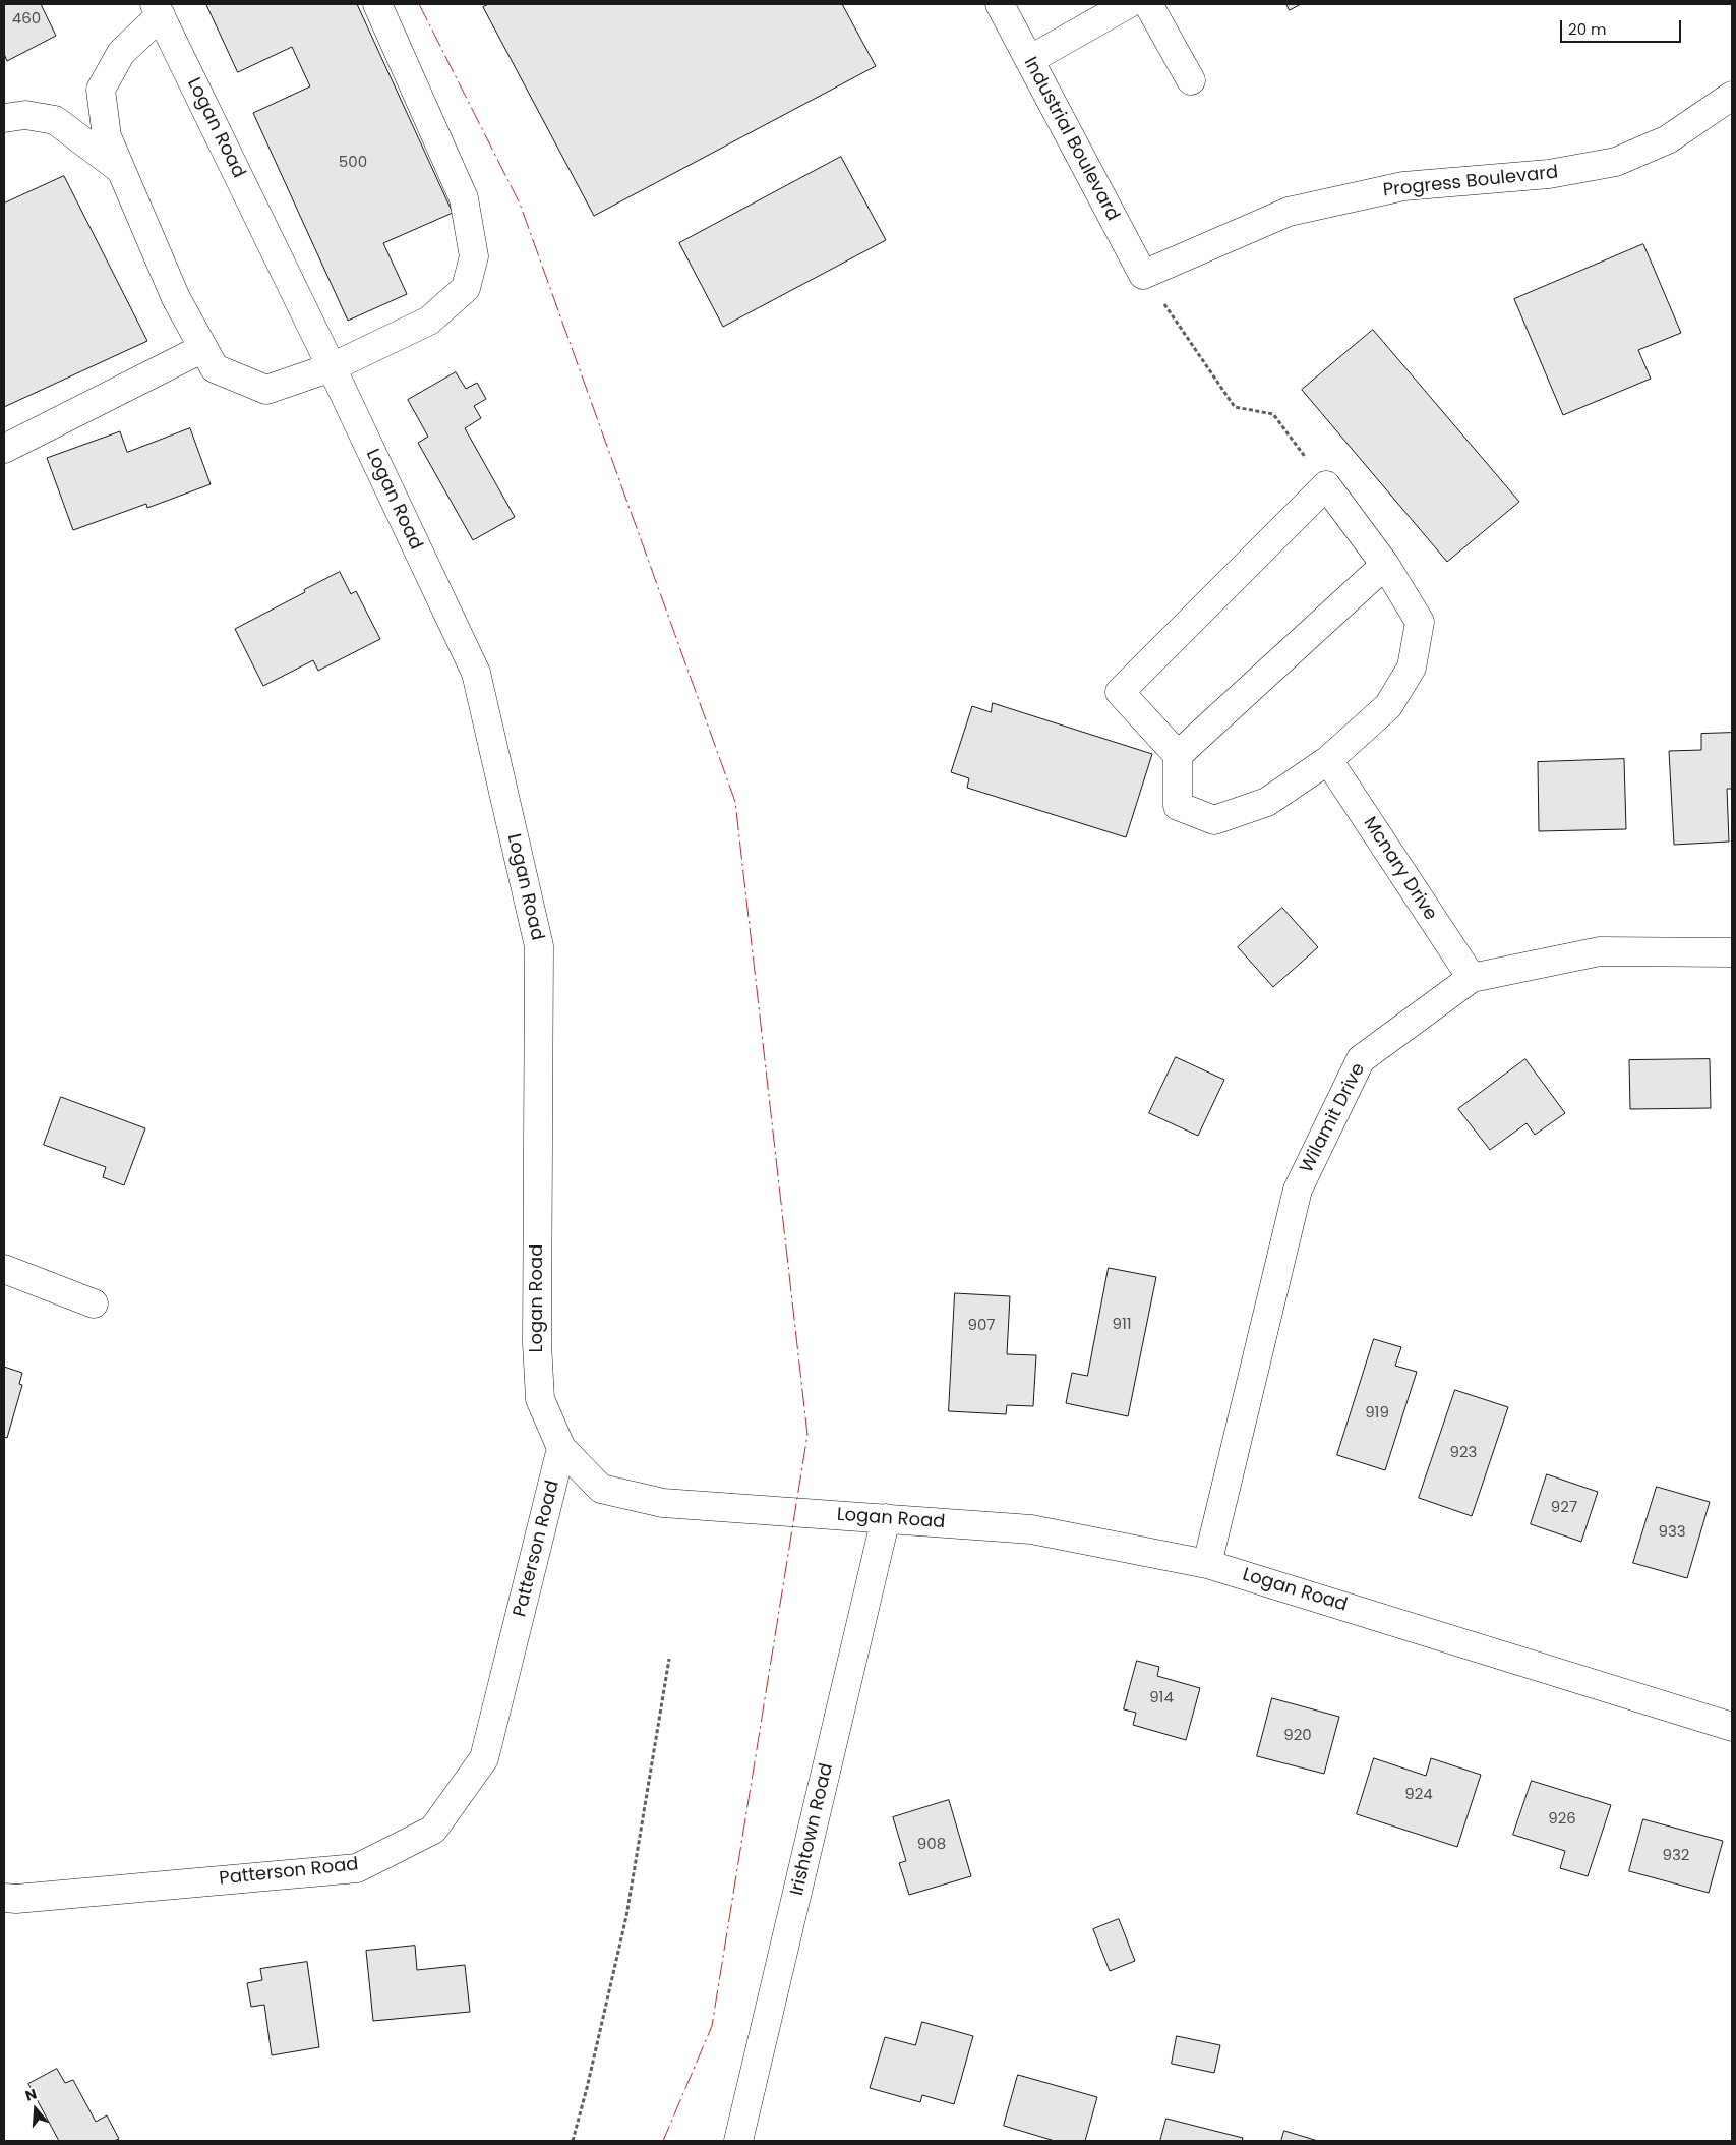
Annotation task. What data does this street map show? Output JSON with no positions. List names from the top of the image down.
{
  "streets": {
    "street": [
      "Logan Road",
      "Industrial Boulevard",
      "Progress Boulevard",
      "Mcnary Drive",
      "Wilamit Drive",
      "Patterson Road",
      "Irishtown Road"
    ]
  },
  "crossings": [
    ["Logan Road", "Wilamit Drive"],
    ["Logan Road", "Patterson Road"],
    ["Logan Road", "Irishtown Road"],
    ["Industrial Boulevard", "Progress Boulevard"],
    ["Mcnary Drive", "Wilamit Drive"]
  ],
  "house_numbers": [
    "460",
    "500",
    "911",
    "907",
    "919",
    "923",
    "927",
    "933",
    "914",
    "920",
    "924",
    "926",
    "908",
    "932"
  ],
  "scale_bar": "20 m",
  "north": "top"
}
